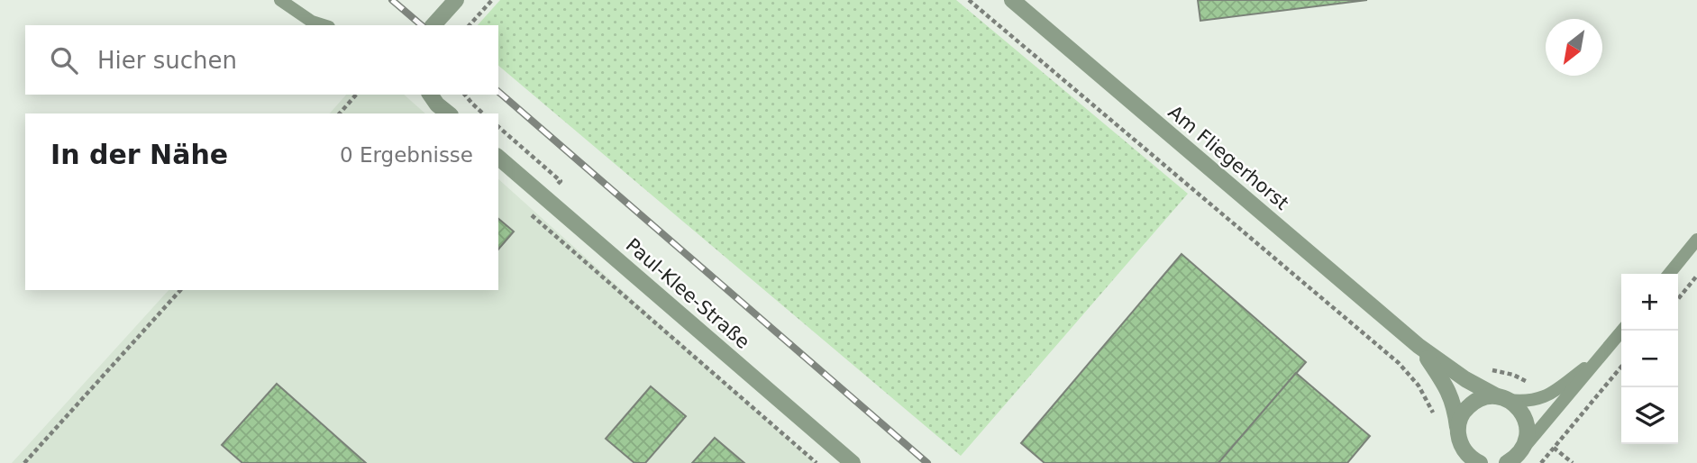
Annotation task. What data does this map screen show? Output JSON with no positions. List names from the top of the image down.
{
  "streets": {
    "street": ["Am Fliegerhorst", "Paul-Klee-Straße"]
  },
  "north": "bottom left",
  "page": {
    "search": "Hier suchen",
    "heading": ["In der Nähe", "0 Ergebnisse"],
    "map_buttons": ["+", "−"]
  }
}
